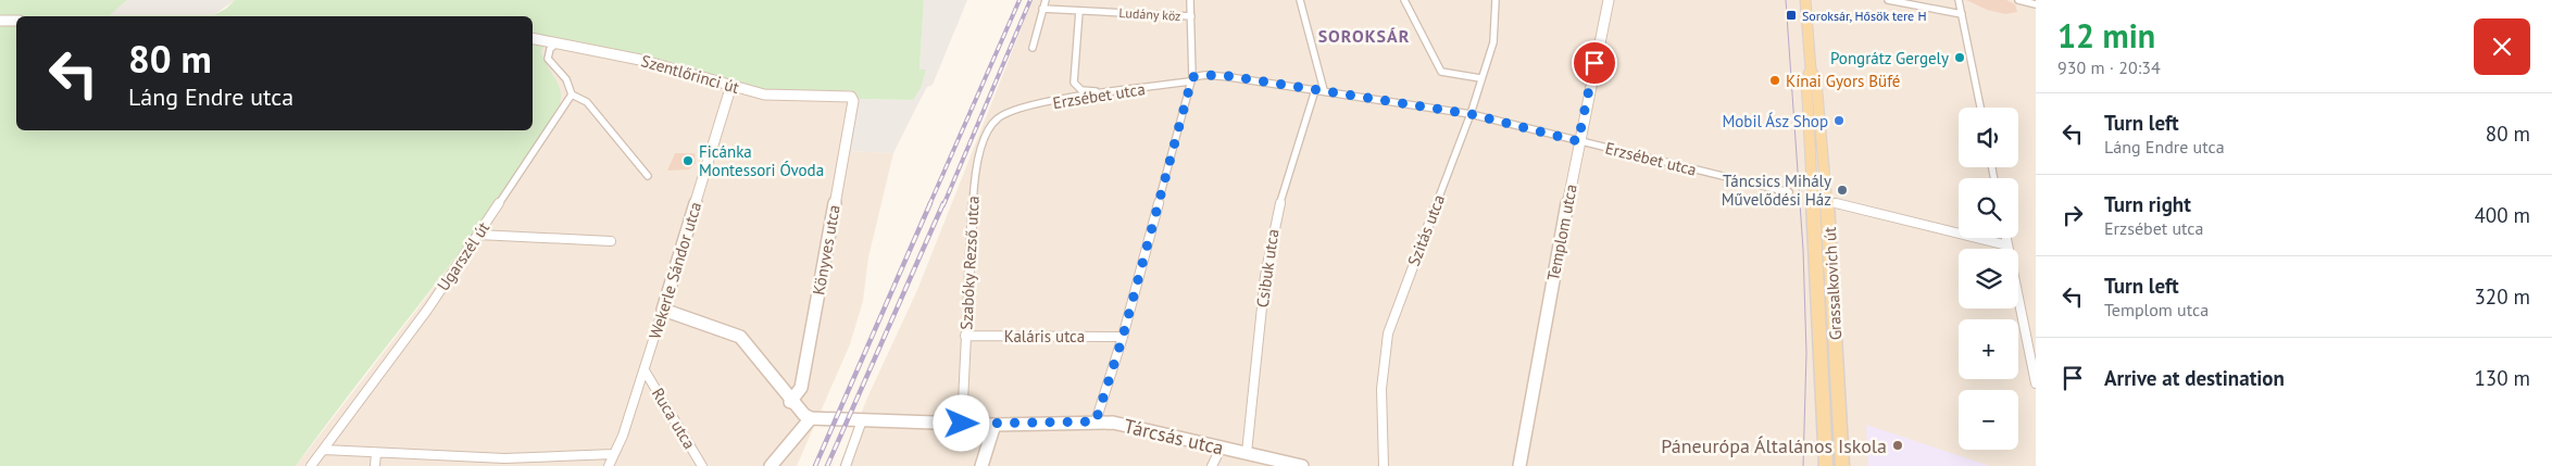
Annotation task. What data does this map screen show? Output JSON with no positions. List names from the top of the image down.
{
  "streets": {
    "main road": [
      "Szentlőrinci út",
      "Templom utca",
      "Könyves utca",
      "Wekerle Sándor utca",
      "Grassalkovich út",
      "Tárcsás utca"
    ],
    "street": [
      "Ludány köz",
      "Erzsébet utca",
      "Szitás utca",
      "Ugarszél út",
      "Szabóky Rezső utca",
      "Csibuk utca",
      "Kaláris utca",
      "Ruca utca"
    ]
  },
  "crossings": [
    ["Szentlőrinci út", "Könyves utca"],
    ["Szentlőrinci út", "Wekerle Sándor utca"],
    ["Erzsébet utca", "Szitás utca"],
    ["Erzsébet utca", "Templom utca"],
    ["Erzsébet utca", "Szabóky Rezső utca"],
    ["Erzsébet utca", "Csibuk utca"],
    ["Szabóky Rezső utca", "Kaláris utca"],
    ["Szabóky Rezső utca", "Tárcsás utca"],
    ["Csibuk utca", "Tárcsás utca"],
    ["Wekerle Sándor utca", "Ruca utca"]
  ],
  "districts": ["SOROKSÁR"],
  "places": {
    "transit": ["Soroksár, Hősök tere H"],
    "other": [
      "Pongrátz Gergely",
      "Kínai Gyors Büfé",
      "Mobil Ász Shop",
      "Ficánka Montessori Óvoda",
      "Táncsics Mihály Művelődési Ház",
      "Páneurópa Általános Iskola"
    ]
  },
  "page": {
    "heading": ["12 min", "930 m · 20:34"],
    "turn": ["80 m", "Láng Endre utca"],
    "list": [
      {
        "name": "Turn left",
        "note": "Láng Endre utca",
        "value": "80 m"
      },
      {
        "name": "Turn right",
        "note": "Erzsébet utca",
        "value": "400 m"
      },
      {
        "name": "Turn left",
        "note": "Templom utca",
        "value": "320 m"
      },
      {
        "name": "Arrive at destination",
        "value": "130 m"
      }
    ],
    "map_buttons": ["+", "−"]
  }
}
